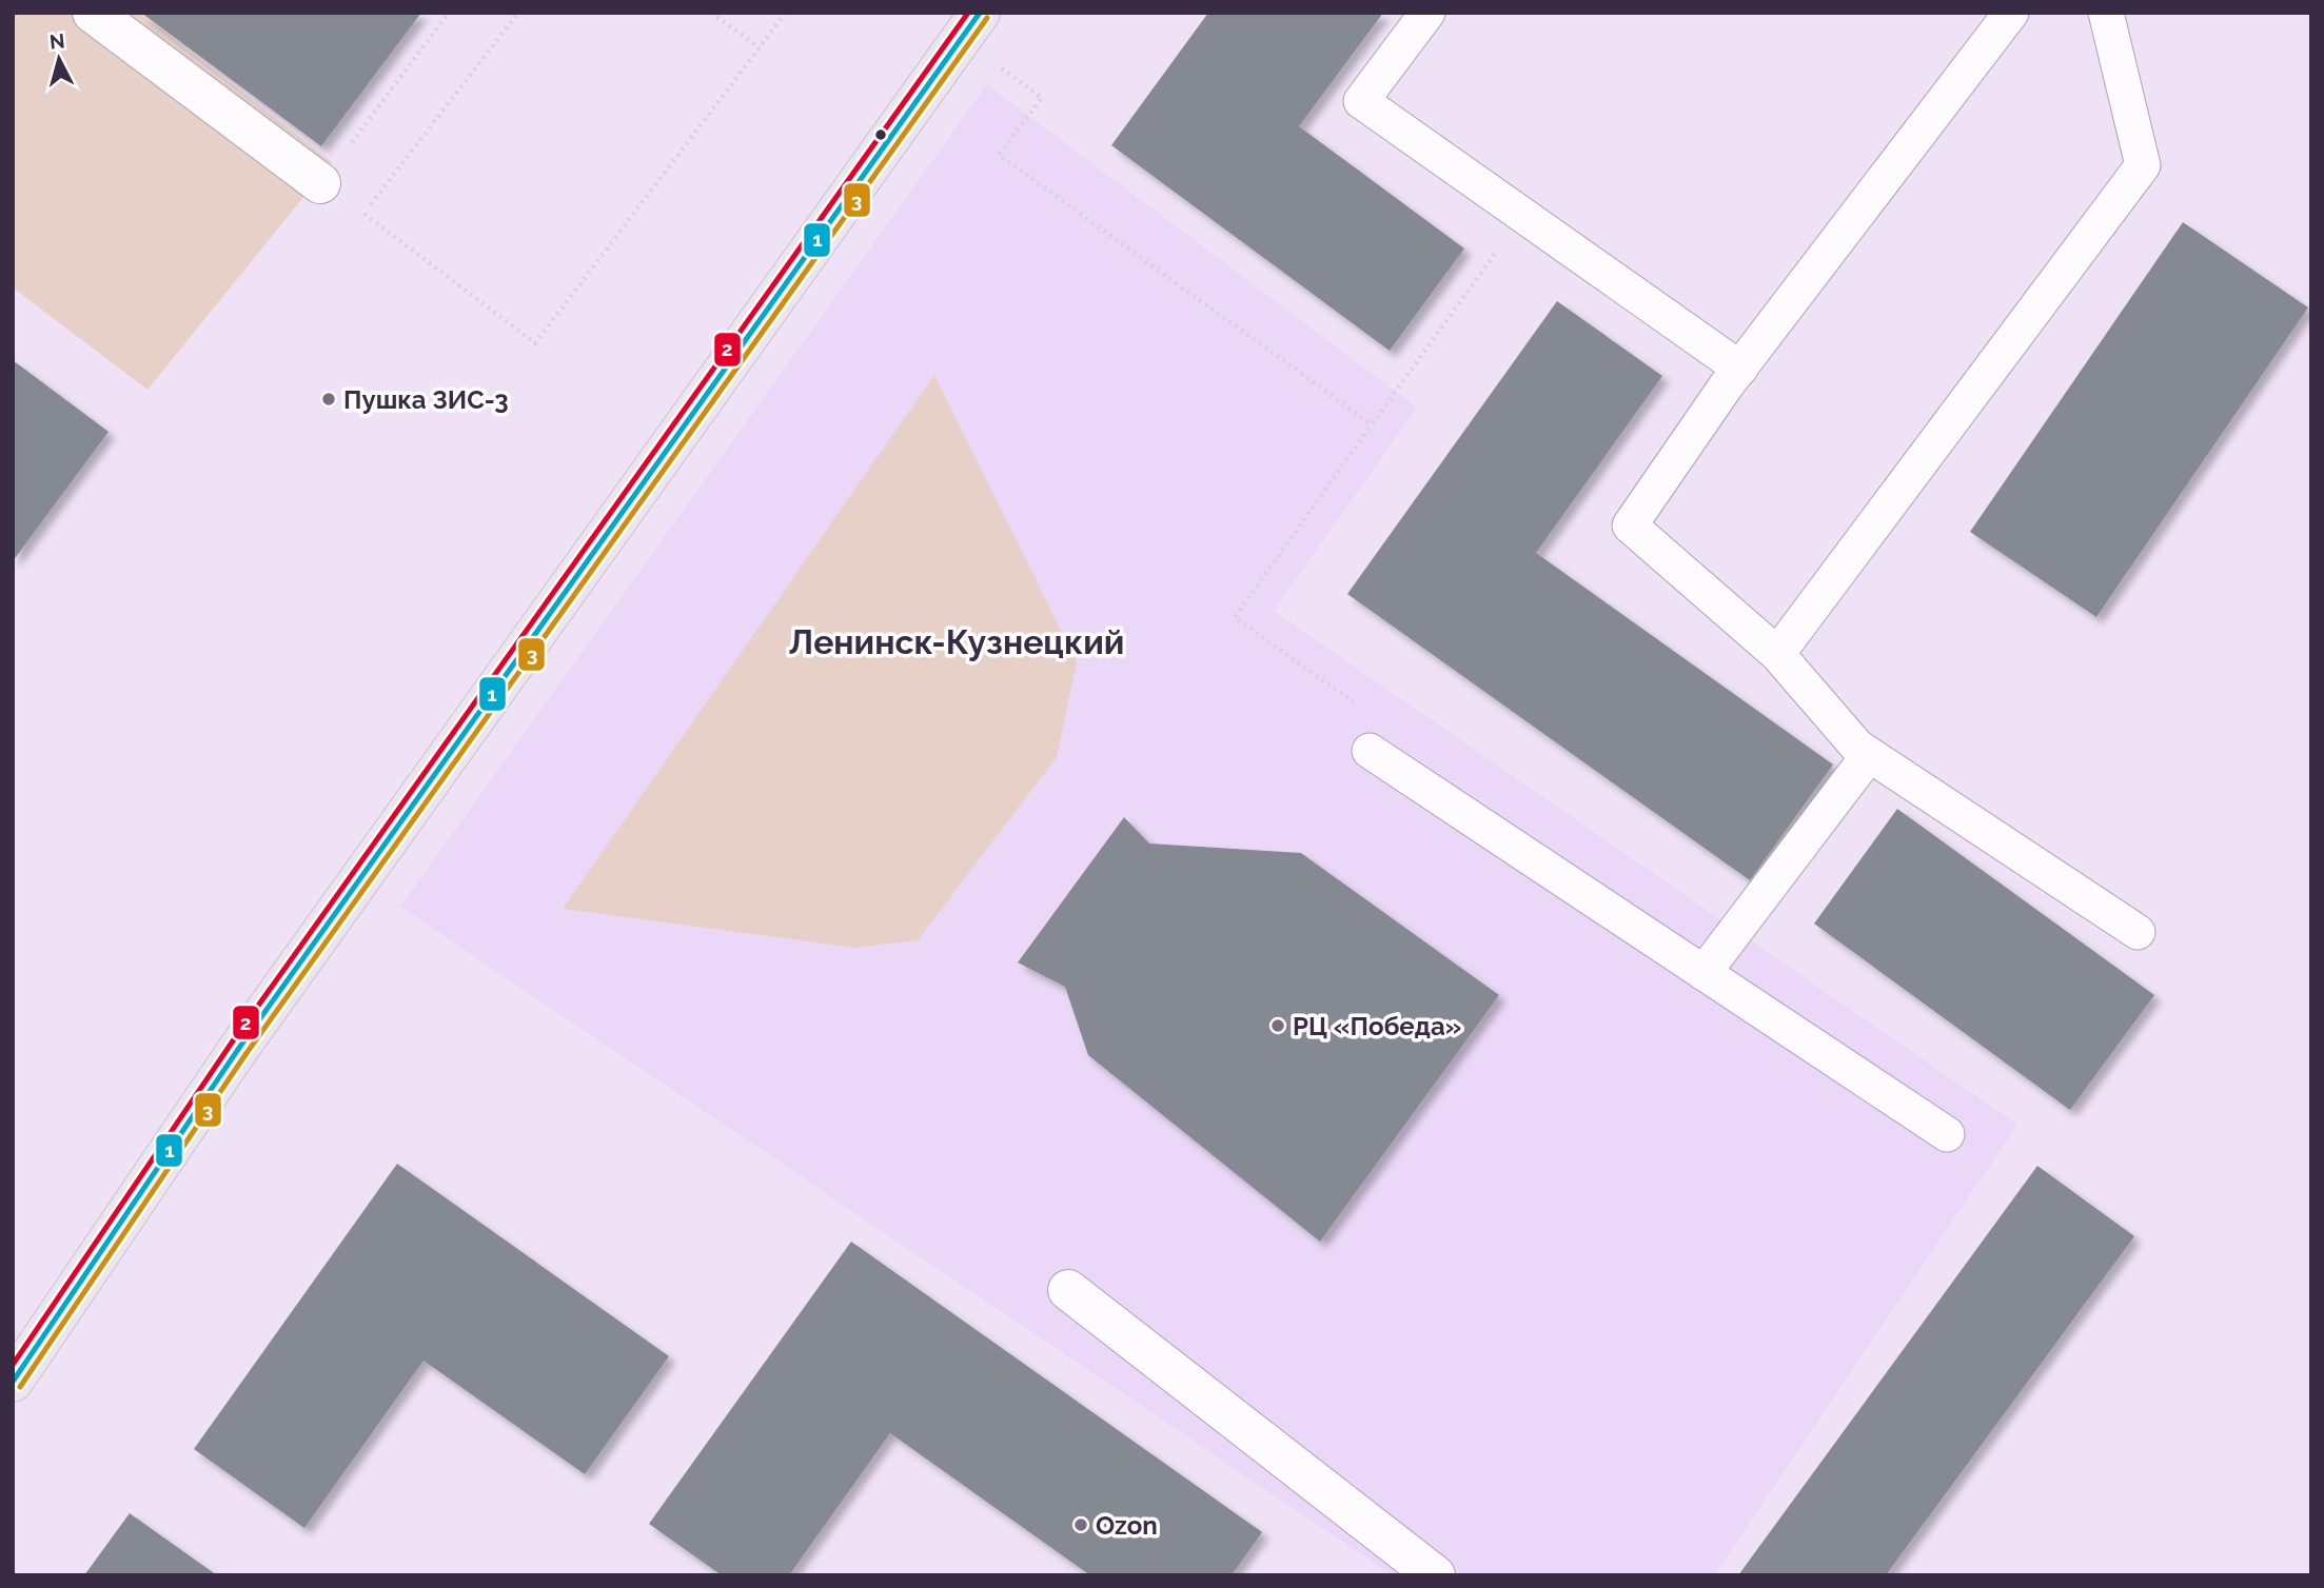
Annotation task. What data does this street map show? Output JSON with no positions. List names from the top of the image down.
{
  "districts": ["Ленинск-Кузнецкий"],
  "places": ["Пушка ЗИС-3", "РЦ «Победа»", "Ozon"],
  "lines": ["transit line 1", "transit line 2", "transit line 3"],
  "north": "top"
}
